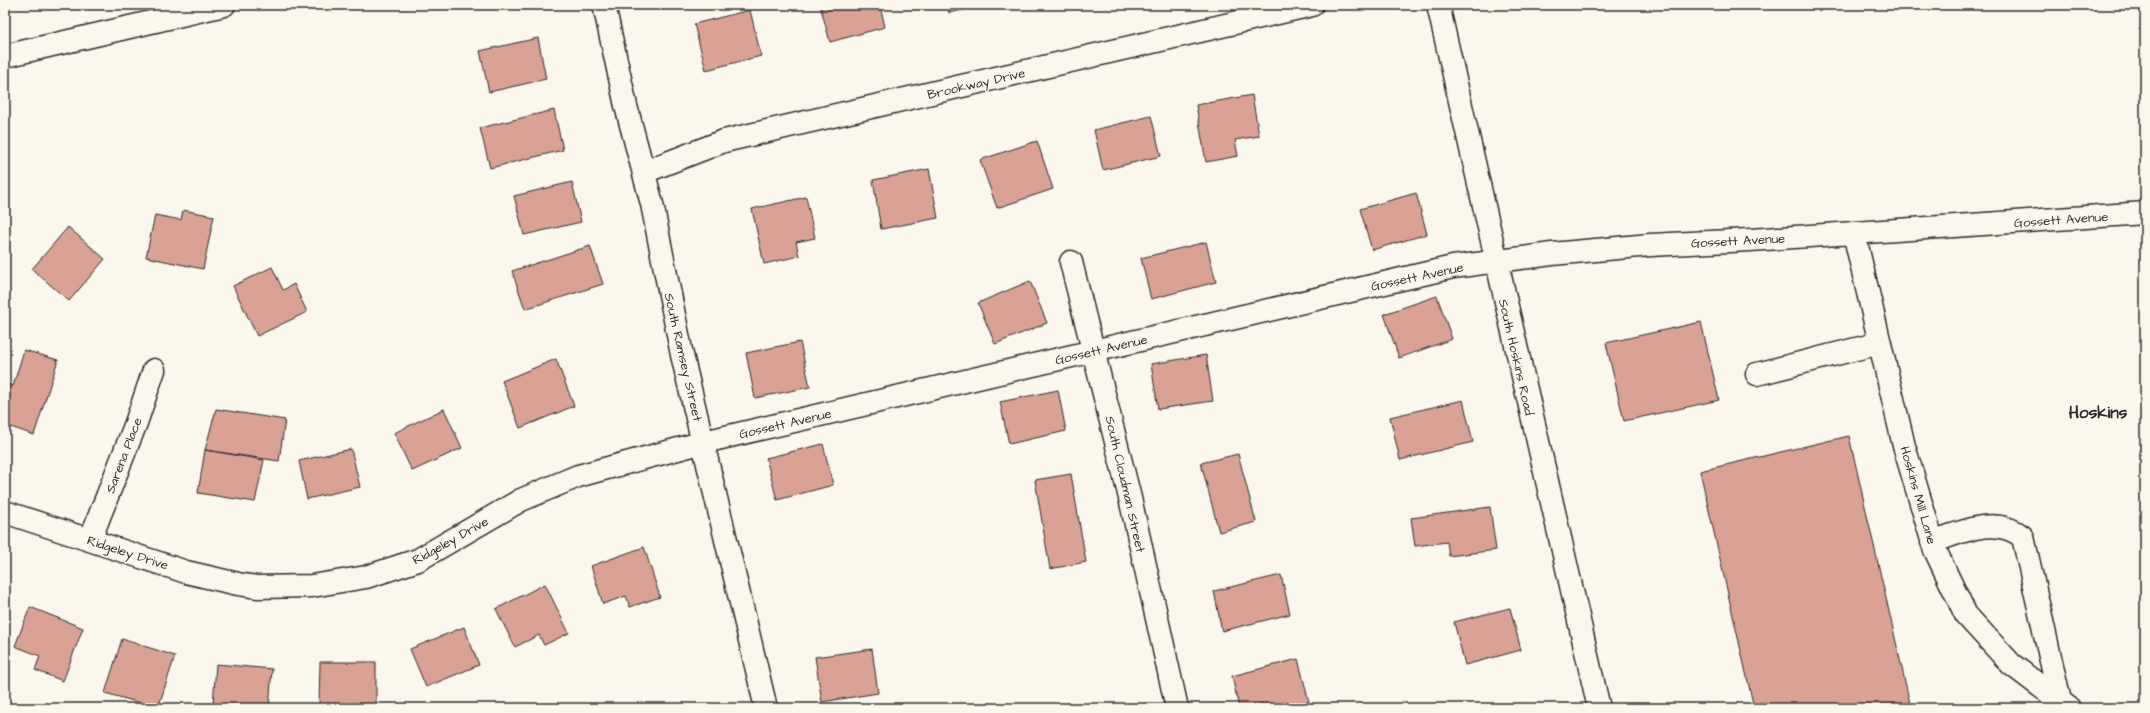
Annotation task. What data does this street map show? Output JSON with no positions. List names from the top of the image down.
{
  "streets": {
    "street": [
      "Brookway Drive",
      "Gossett Avenue",
      "South Ramsey Street",
      "South Hoskins Road",
      "Sarena Place",
      "South Cloudman Street",
      "Hoskins Mill Lane",
      "Ridgeley Drive"
    ]
  },
  "crossings": [
    ["Brookway Drive", "South Ramsey Street"],
    ["Gossett Avenue", "South Ramsey Street"],
    ["Gossett Avenue", "South Hoskins Road"],
    ["Gossett Avenue", "South Cloudman Street"],
    ["Gossett Avenue", "Hoskins Mill Lane"],
    ["Gossett Avenue", "Ridgeley Drive"],
    ["South Ramsey Street", "Ridgeley Drive"],
    ["Sarena Place", "Ridgeley Drive"]
  ],
  "districts": ["Hoskins"]
}
